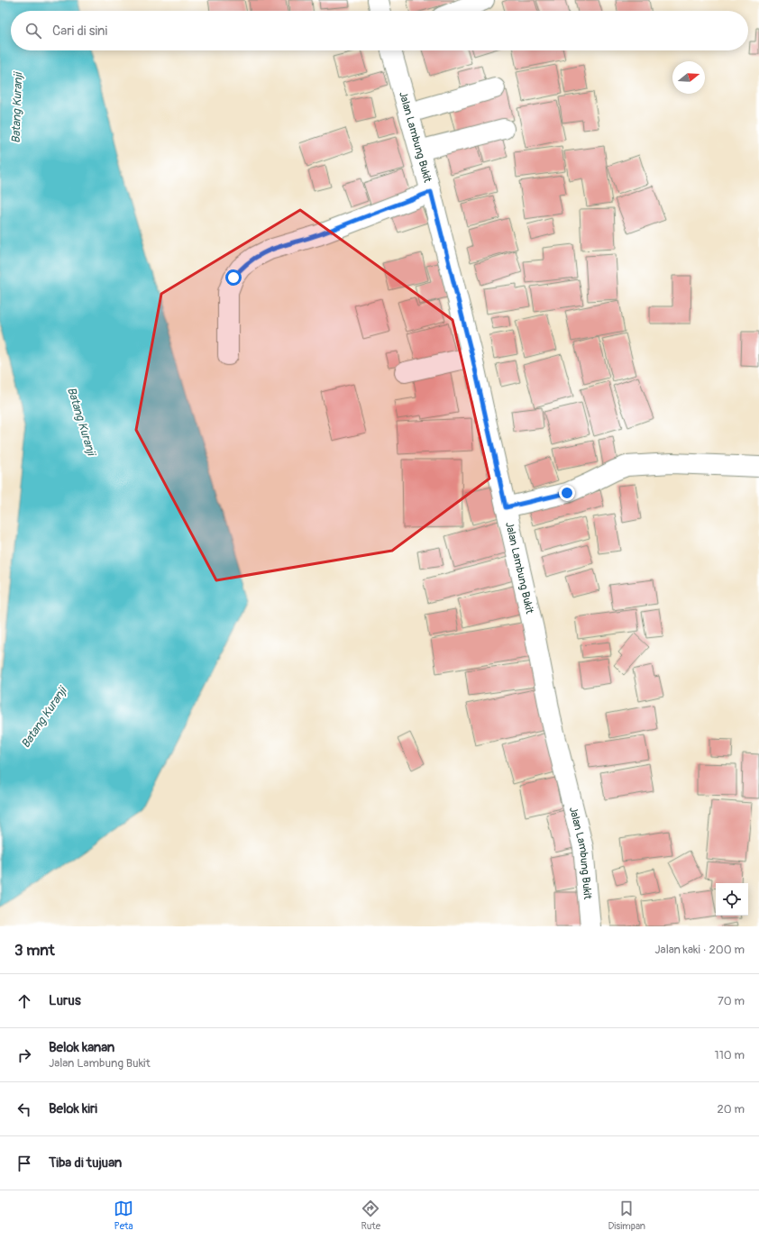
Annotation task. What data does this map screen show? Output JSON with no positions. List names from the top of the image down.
{
  "streets": {
    "street": ["Jalan Lambung Bukit"]
  },
  "water": ["Batang Kuranji"],
  "north": "right",
  "page": {
    "search": "Cari di sini",
    "heading": ["3 mnt", "Jalan kaki · 200 m"],
    "list": [
      ["Lurus", "70 m"],
      ["Belok kanan", "Jalan Lambung Bukit", "110 m"],
      ["Belok kiri", "20 m"],
      "Tiba di tujuan"
    ],
    "nav": ["Peta", "Rute", "Disimpan"]
  }
}
